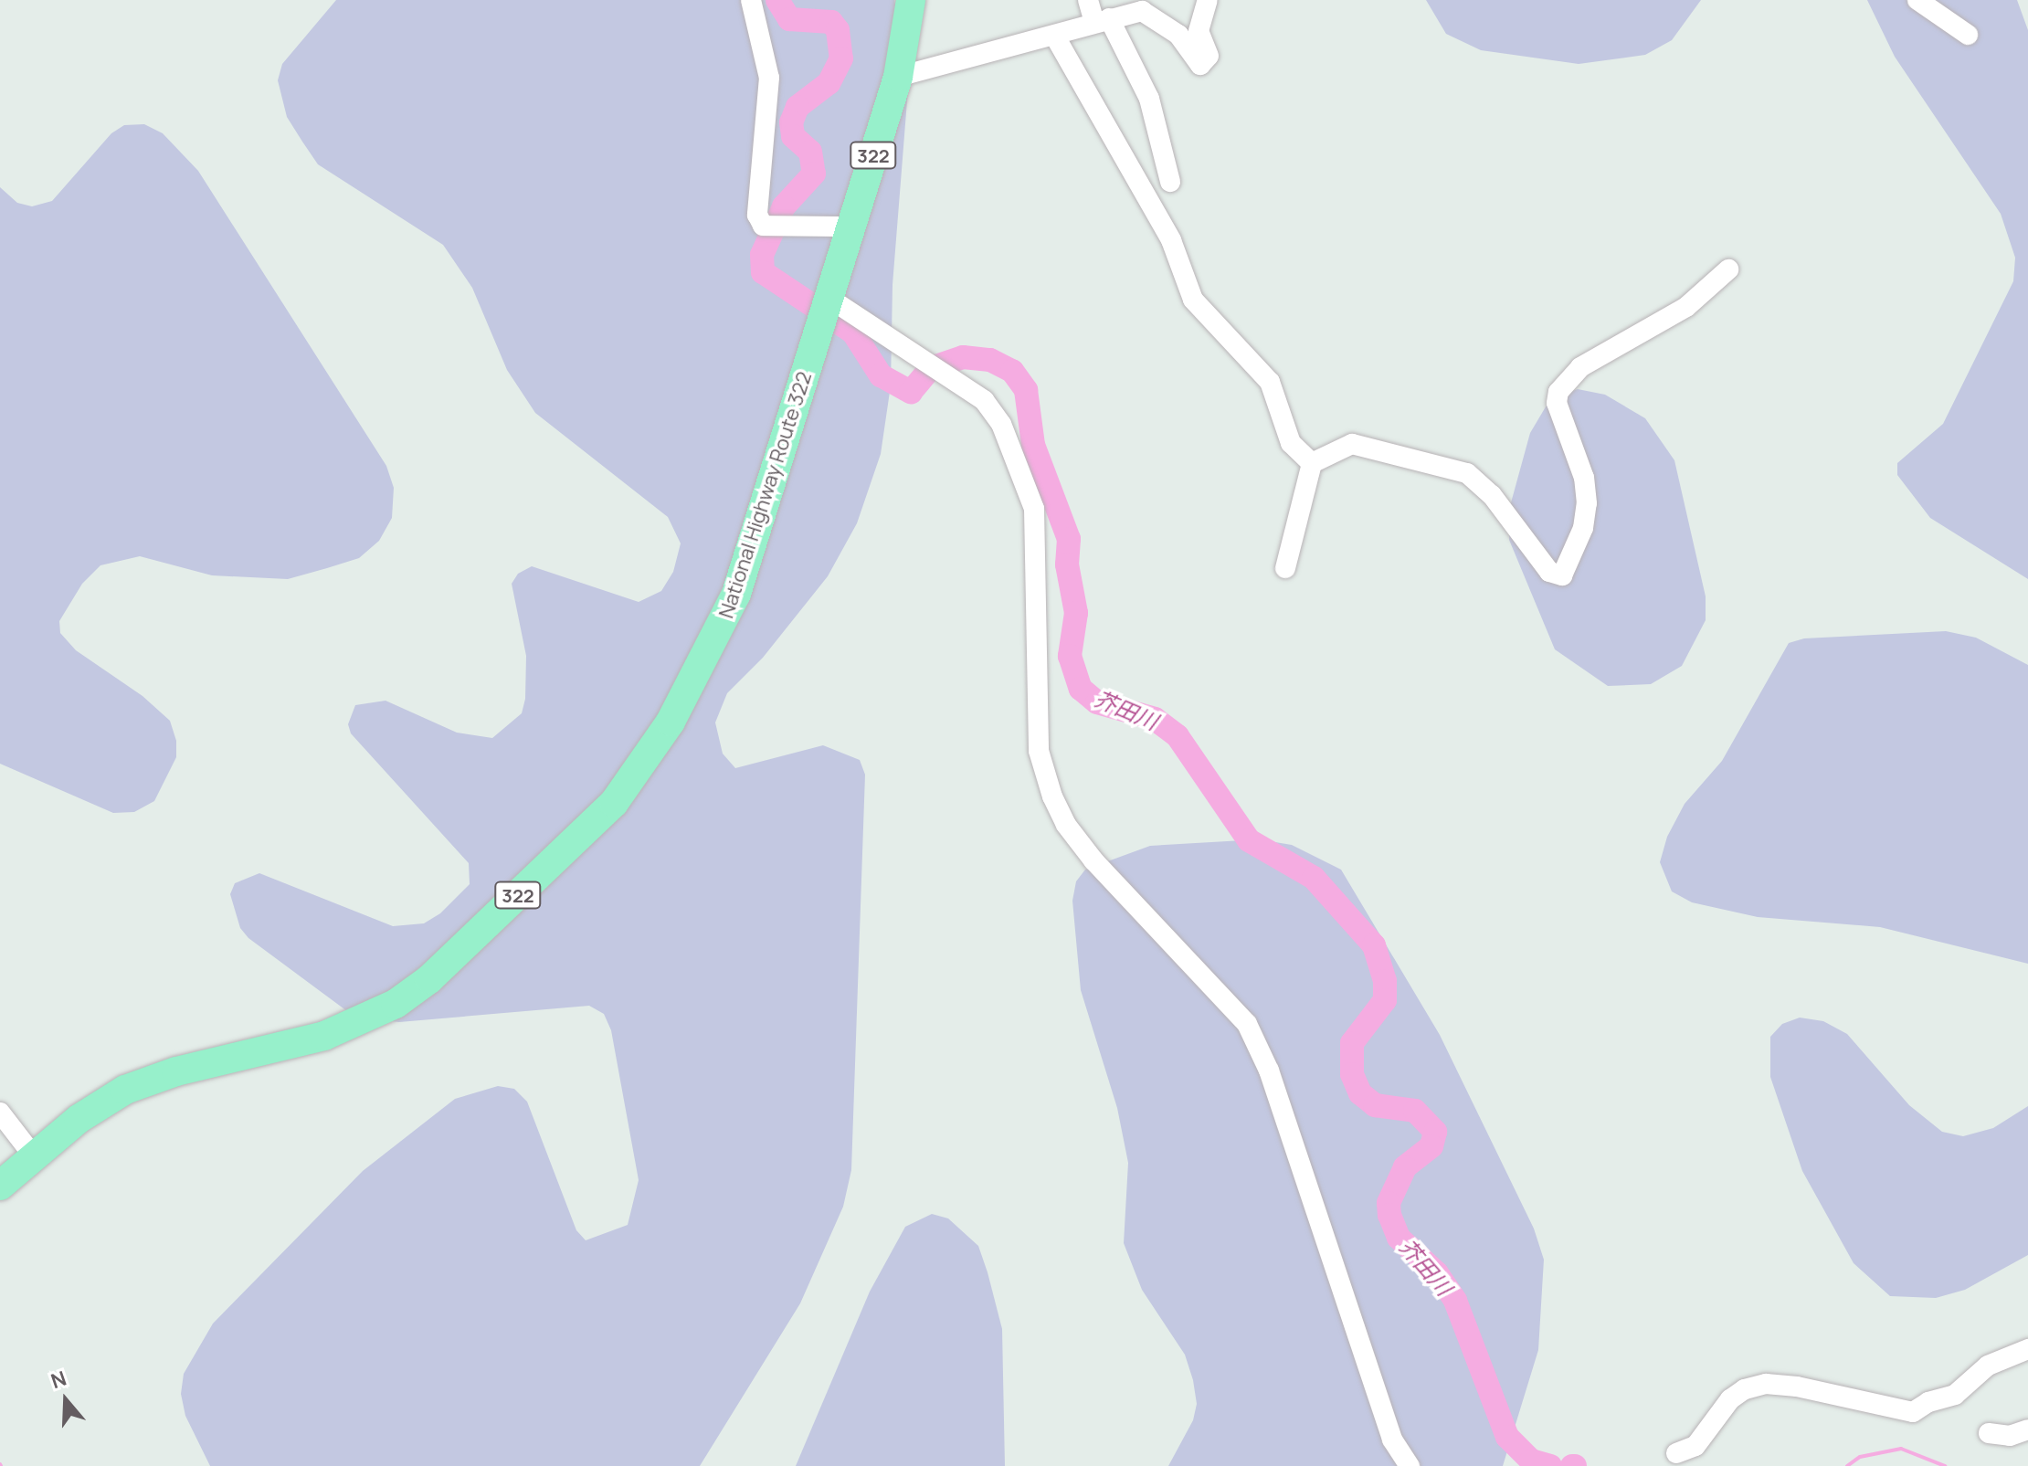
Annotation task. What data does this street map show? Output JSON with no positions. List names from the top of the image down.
{
  "streets": {
    "highway": ["322", "National Highway Route 322"]
  },
  "water": ["芥田川"],
  "north": "top"
}
